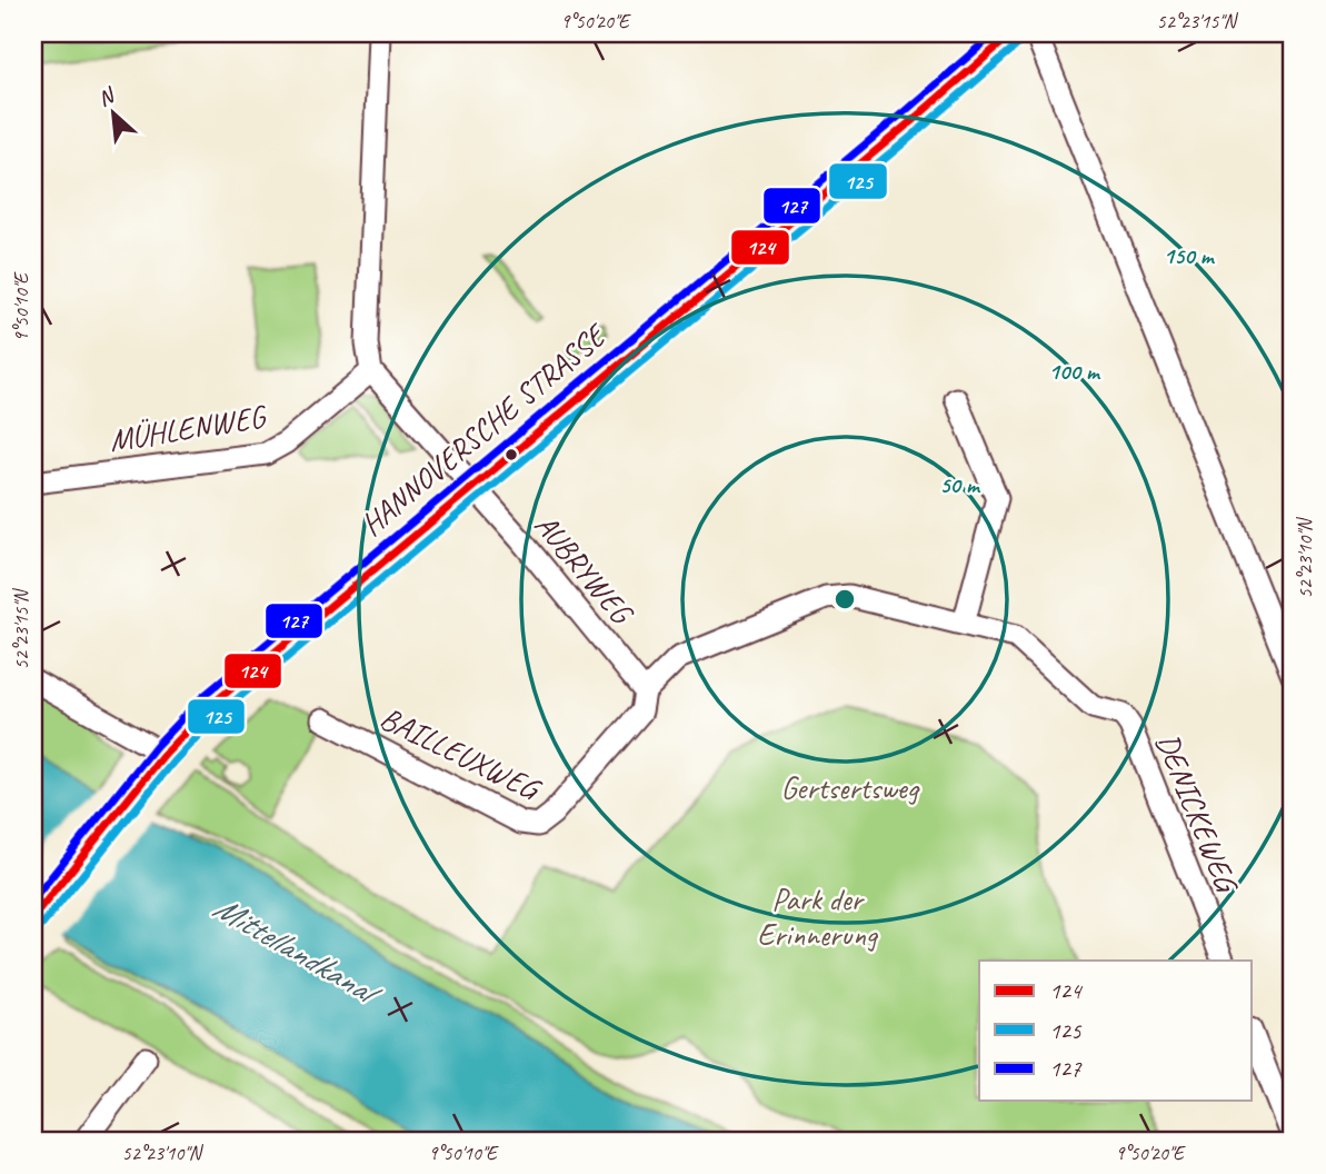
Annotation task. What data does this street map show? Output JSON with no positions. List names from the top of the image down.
{
  "streets": {
    "main road": ["HANNOVERSCHE STRASSE"],
    "street": [
      "MÜHLENWEG",
      "AUBRYWEG",
      "BAILLEUXWEG",
      "DENICKEWEG"
    ]
  },
  "crossings": [
    ["MÜHLENWEG", "AUBRYWEG"],
    ["HANNOVERSCHE STRASSE", "AUBRYWEG"],
    ["AUBRYWEG", "BAILLEUXWEG"]
  ],
  "water": ["Mittellandkanal"],
  "parks": ["Gertsertsweg", "Park der Erinnerung"],
  "lines": ["transit line 124", "transit line 127", "transit line 125"],
  "legend": ["124", "125", "127"],
  "north": "top left",
  "coordinates": [
    "9°50'20\"E",
    "52°23'15\"N",
    "9°50'10\"E",
    "52°23'10\"N"
  ],
  "rings": ["150 m", "100 m", "50 m"]
}
